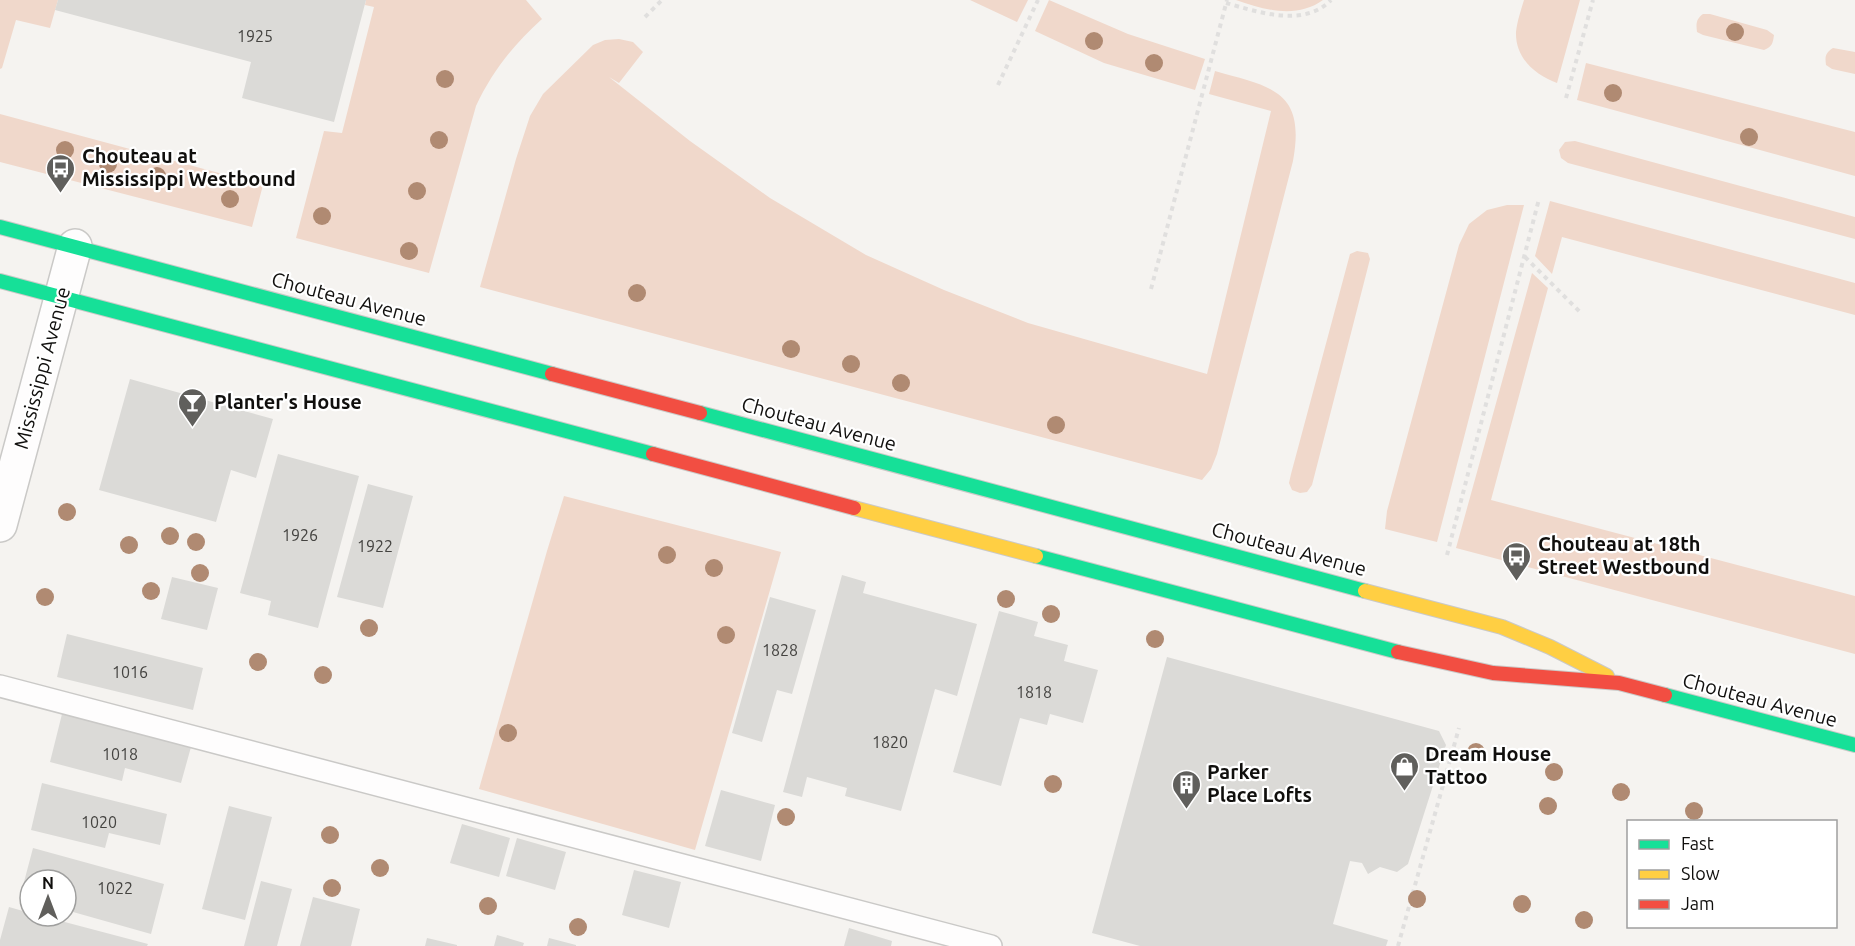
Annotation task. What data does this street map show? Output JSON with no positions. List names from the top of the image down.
{
  "streets": {
    "main road": ["Chouteau Avenue"],
    "street": ["Mississippi Avenue"]
  },
  "crossings": [
    ["Chouteau Avenue", "Mississippi Avenue"]
  ],
  "places": {
    "bus stop": ["Chouteau at Mississippi Westbound", "Chouteau at 18th Street Westbound"],
    "bar": ["Planter's House"],
    "shop": ["Dream House Tattoo"],
    "building": ["Parker Place Lofts"]
  },
  "house_numbers": [
    "1925",
    "1926",
    "1922",
    "1828",
    "1016",
    "1818",
    "1820",
    "1018",
    "1020",
    "1022"
  ],
  "legend": ["Fast", "Slow", "Jam"],
  "north": "top"
}
